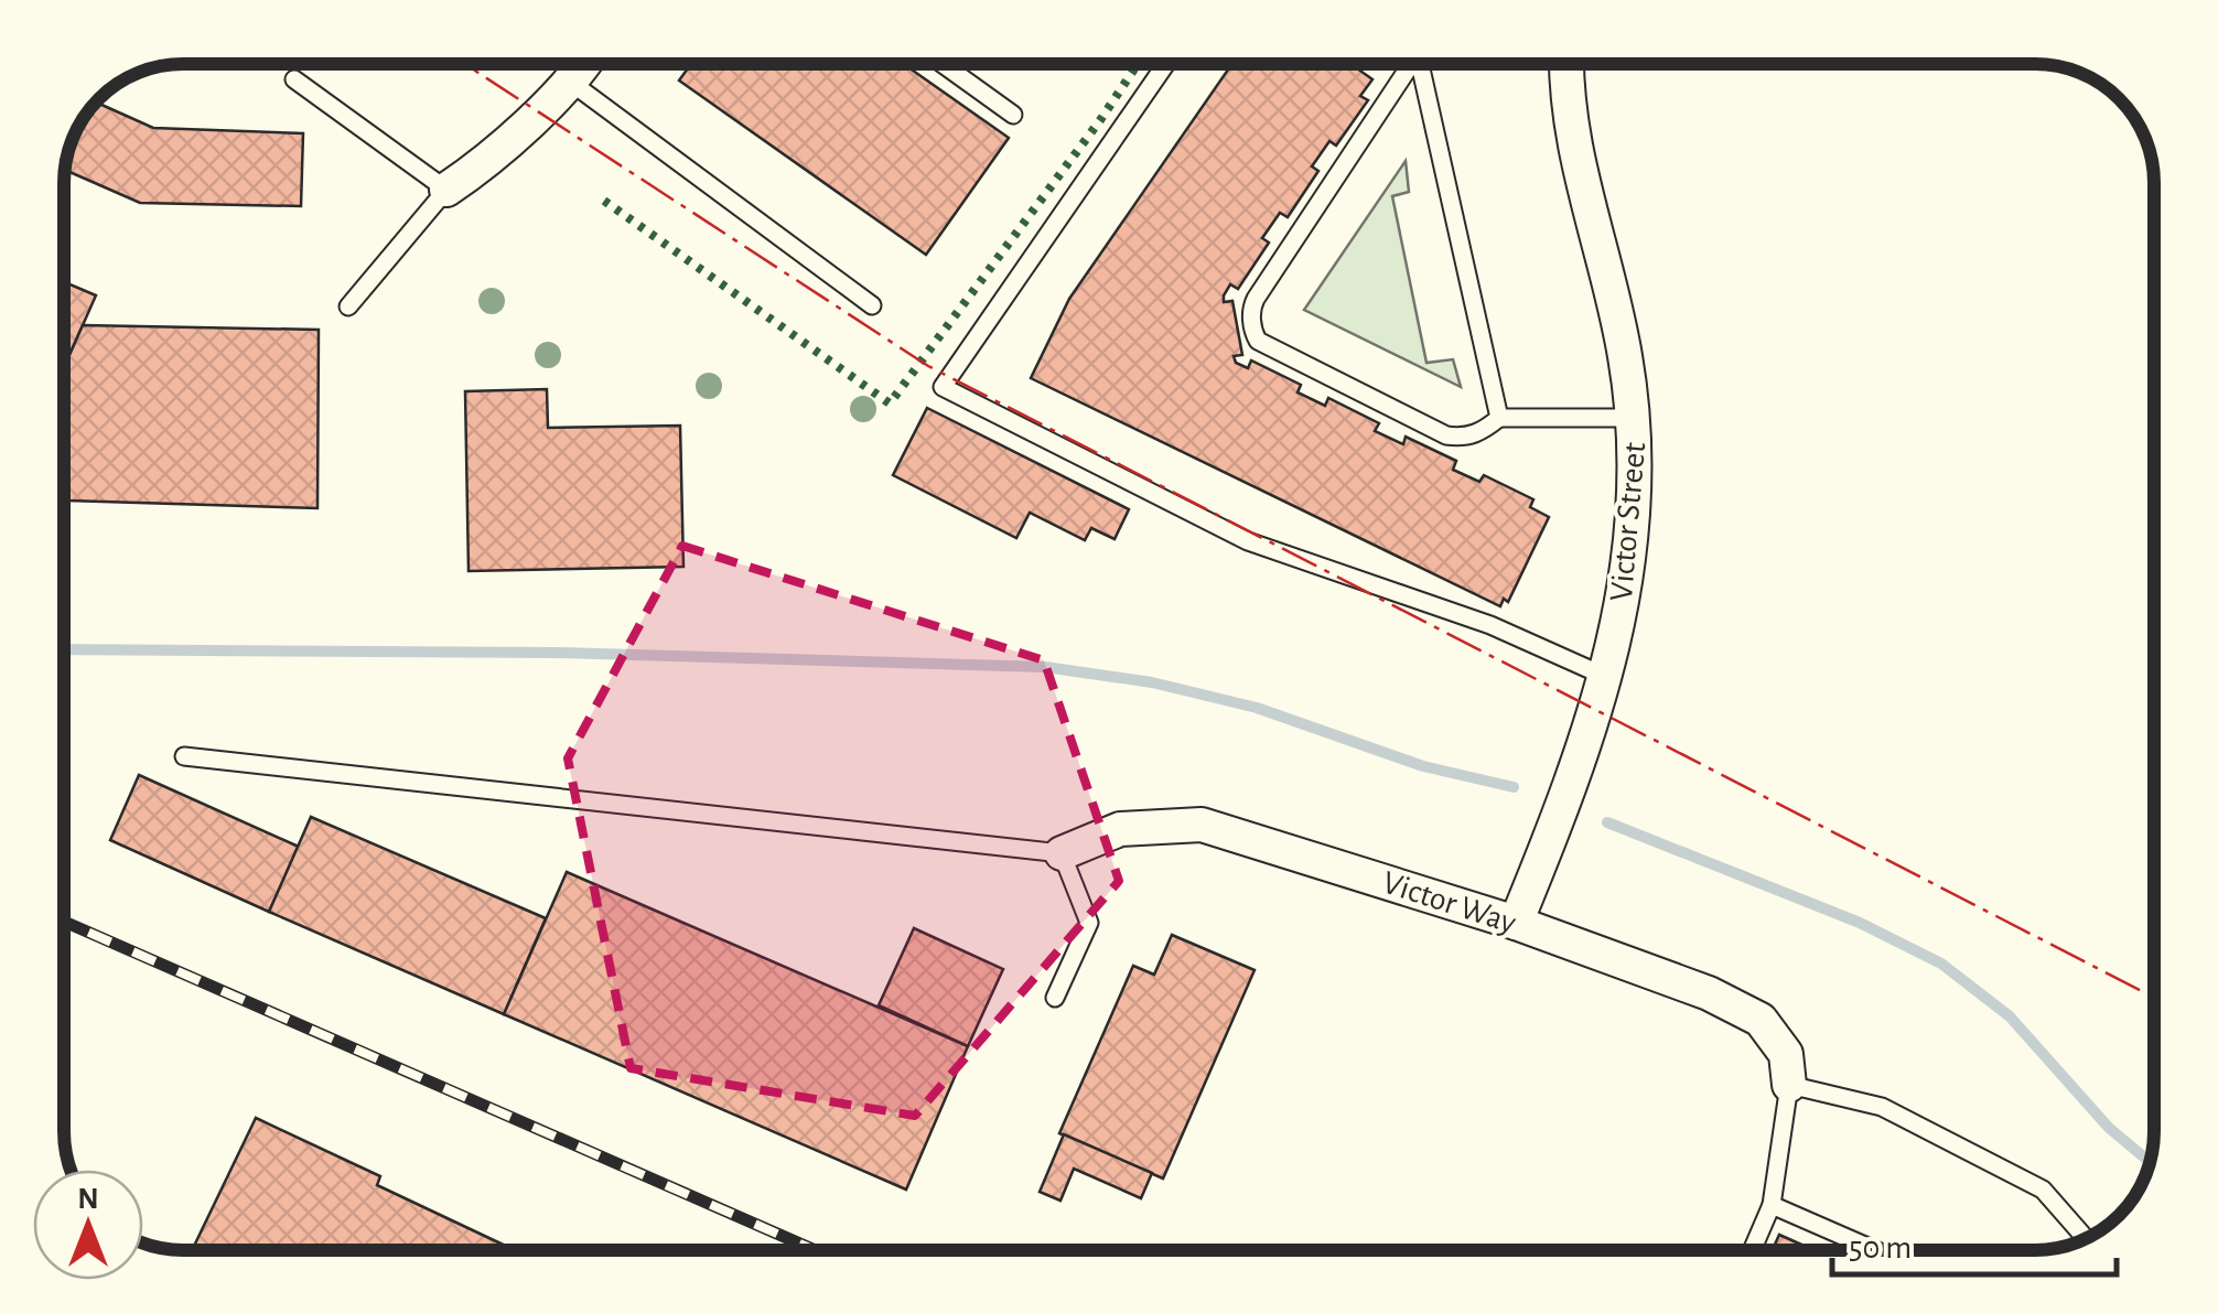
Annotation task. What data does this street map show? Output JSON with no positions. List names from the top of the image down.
{
  "streets": {
    "street": ["Victor Street", "Victor Way"]
  },
  "crossings": [
    ["Victor Street", "Victor Way"]
  ],
  "scale_bar": "50 m",
  "north": "top"
}
